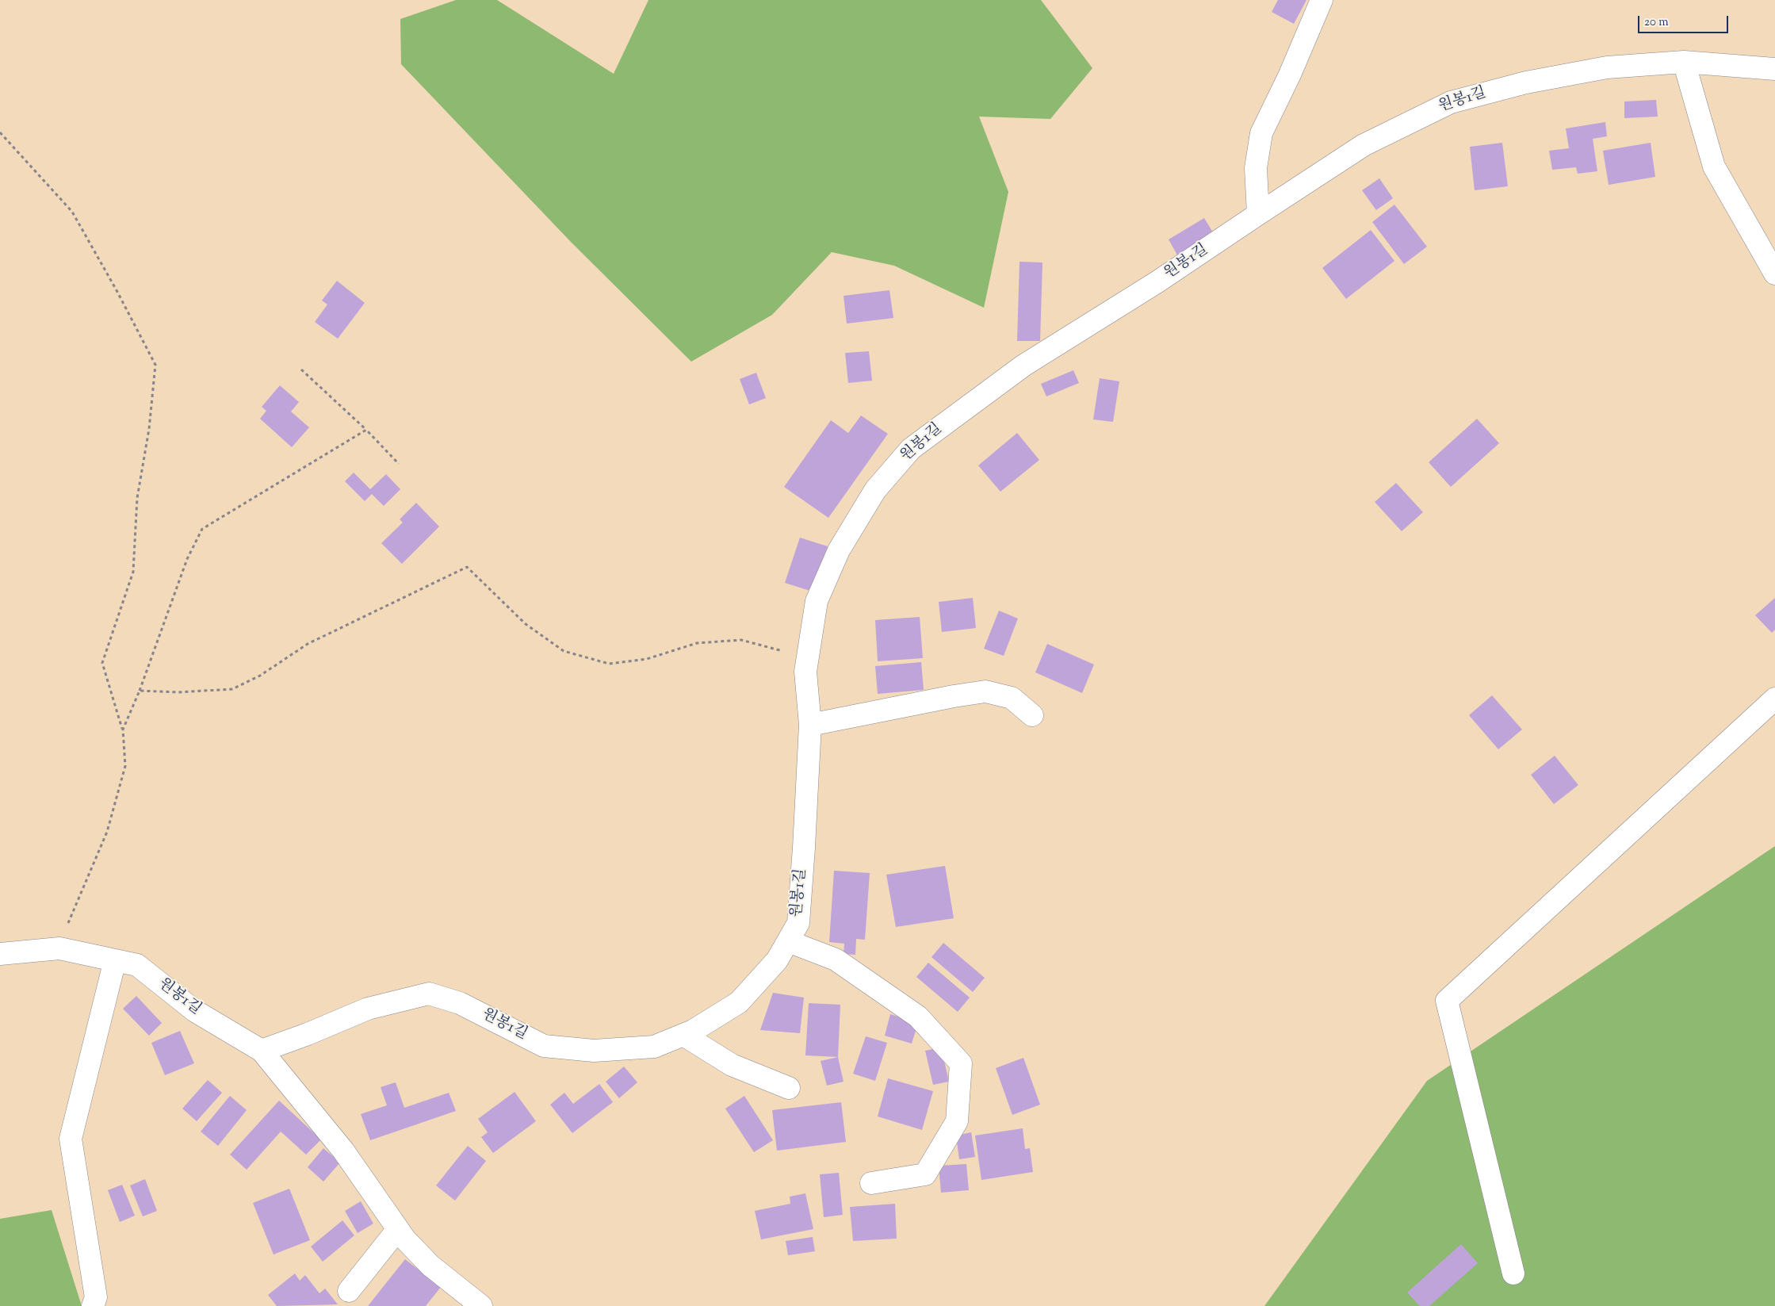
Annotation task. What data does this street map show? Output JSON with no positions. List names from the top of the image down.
{
  "streets": {
    "street": ["원봉1길"]
  },
  "scale_bar": "20 m"
}
